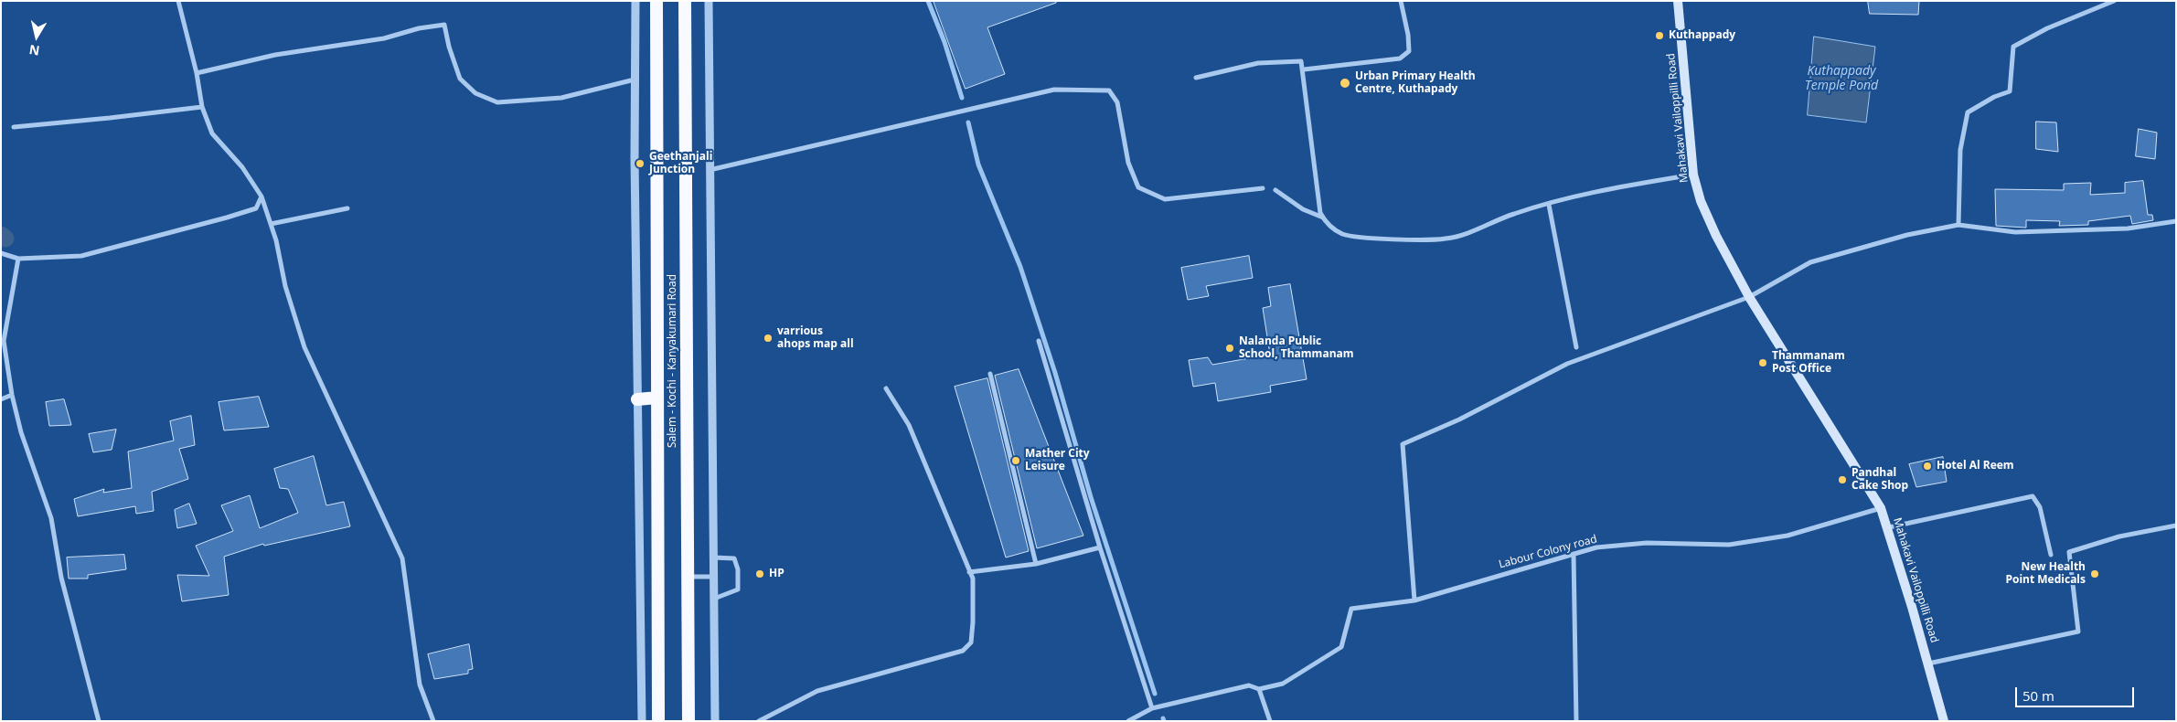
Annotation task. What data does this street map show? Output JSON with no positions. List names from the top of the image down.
{
  "streets": {
    "highway": ["Salem - Kochi - Kanyakumari Road"],
    "main road": ["Mahakavi Vailoppilli Road"],
    "street": ["Labour Colony road"]
  },
  "crossings": [
    ["Mahakavi Vailoppilli Road", "Labour Colony road"]
  ],
  "water": ["Kuthappady Temple Pond"],
  "places": [
    "Kuthappady",
    "Urban Primary Health Centre, Kuthapady",
    "Geethanjali Junction",
    "varrious ahops map all",
    "Nalanda Public School, Thammanam",
    "Thammanam Post Office",
    "Mather City Leisure",
    "Hotel Al Reem",
    "Pandhal Cake Shop",
    "HP",
    "New Health Point Medicals"
  ],
  "scale_bar": "50 m",
  "north": "bottom"
}
